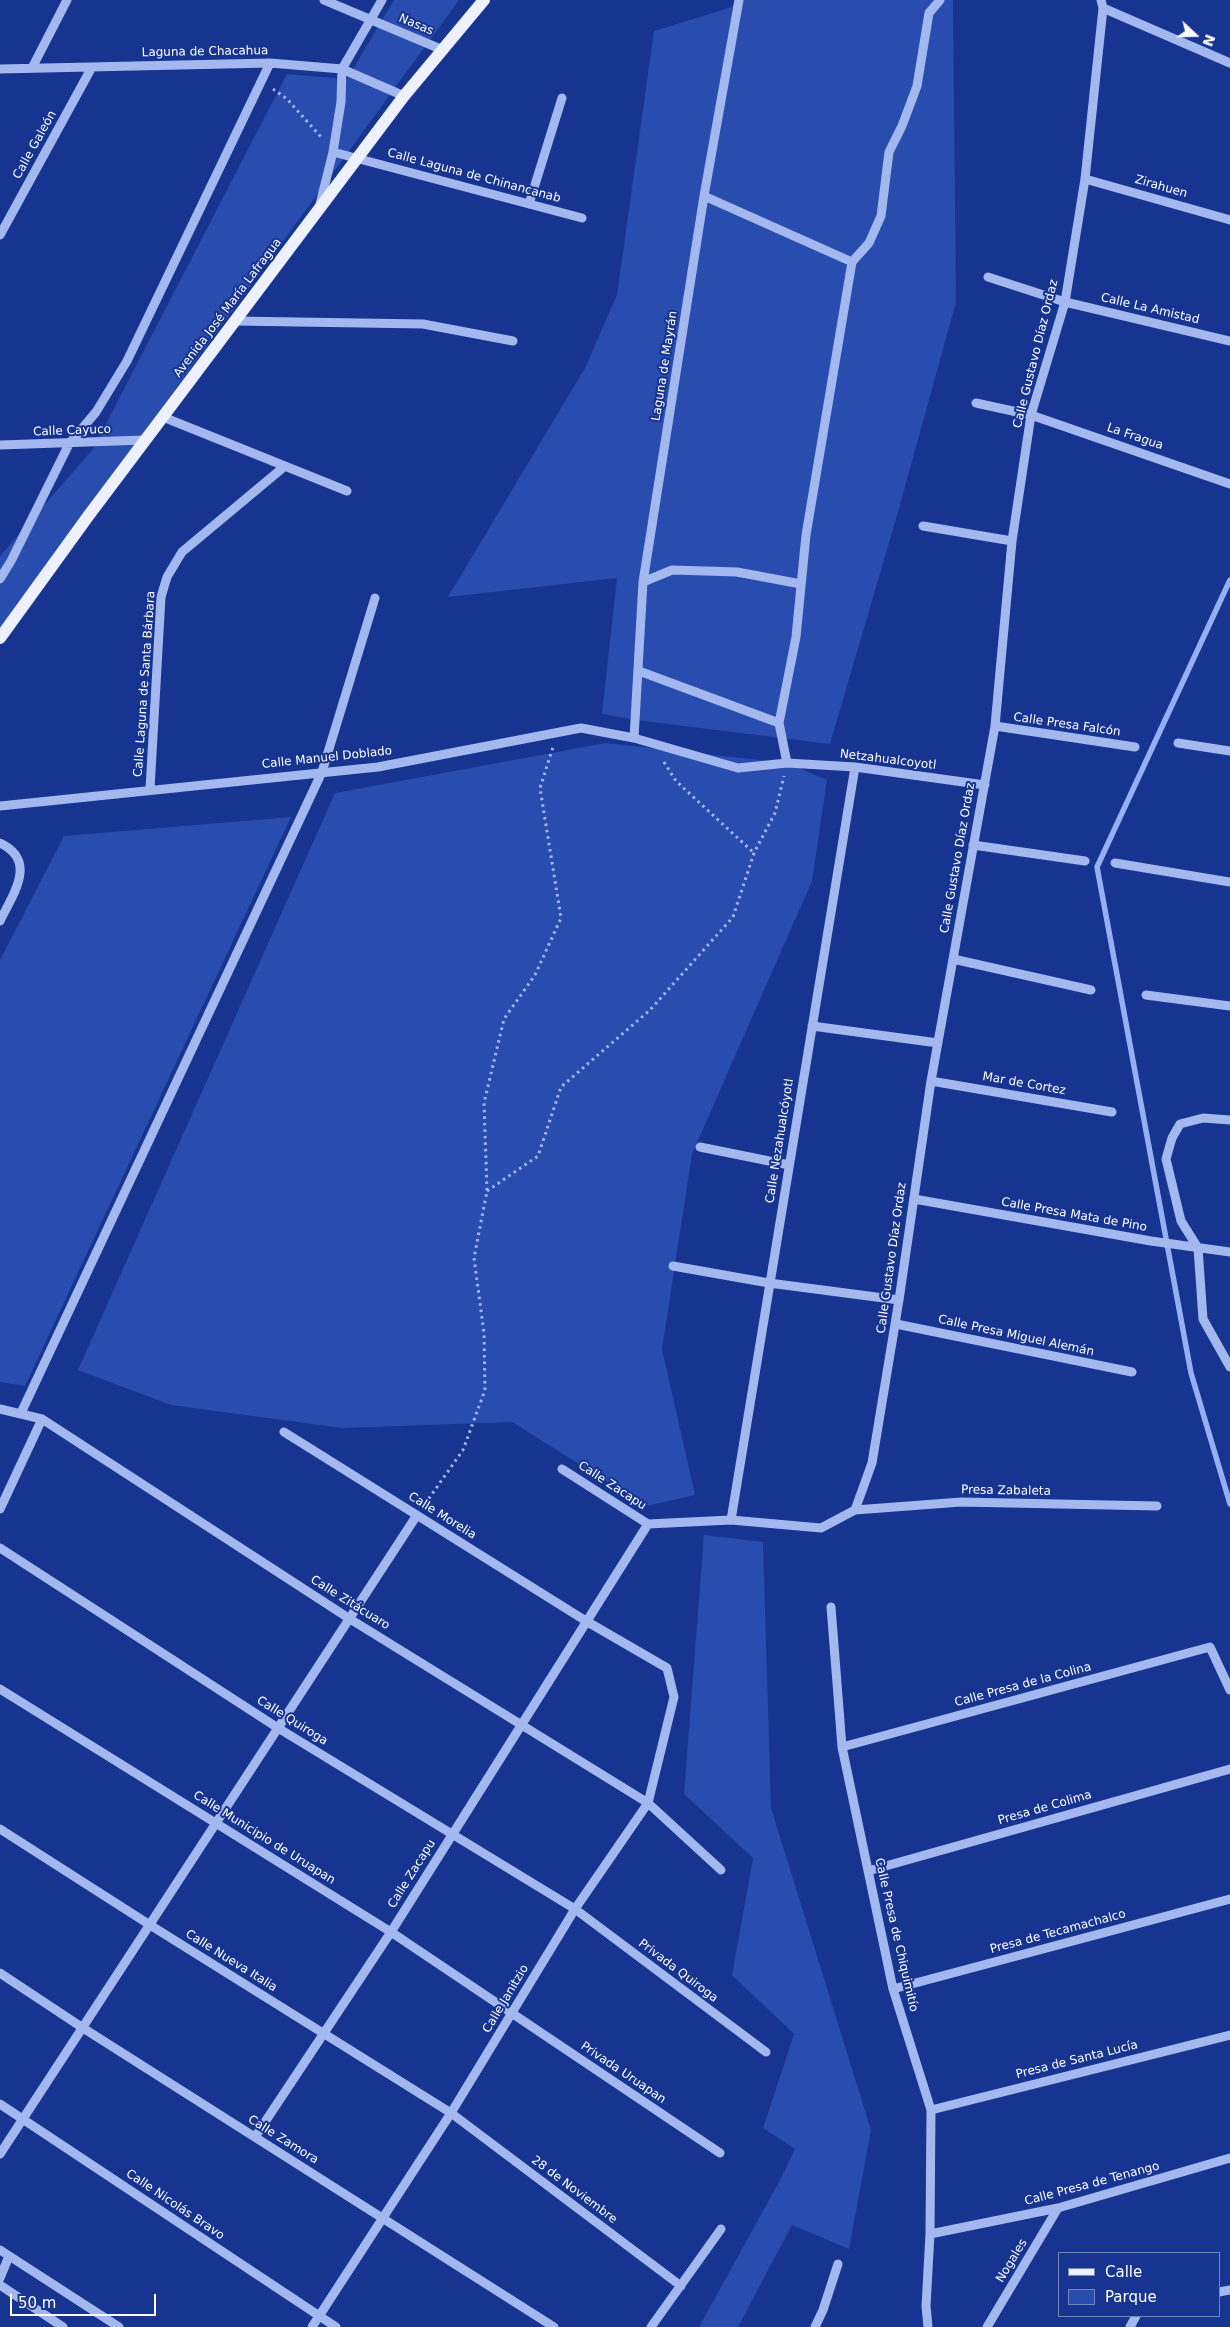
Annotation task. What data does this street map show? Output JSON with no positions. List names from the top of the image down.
{
  "streets": {
    "main road": ["Avenida José María Lafragua"],
    "street": [
      "Nasas",
      "Laguna de Chacahua",
      "Calle Galeón",
      "Calle Laguna de Chinancanab",
      "Zirahuen",
      "Calle La Amistad",
      "Calle Gustavo Díaz Ordaz",
      "Laguna de Mayrán",
      "Calle Cayuco",
      "La Fragua",
      "Calle Laguna de Santa Bárbara",
      "Calle Presa Falcón",
      "Calle Manuel Doblado",
      "Netzahualcoyotl",
      "Mar de Cortez",
      "Calle Nezahualcóyotl",
      "Calle Presa Mata de Pino",
      "Calle Presa Miguel Alemán",
      "Calle Zacapu",
      "Presa Zabaleta",
      "Calle Morelia",
      "Calle Zitácuaro",
      "Calle Presa de la Colina",
      "Calle Quiroga",
      "Presa de Colima",
      "Calle Municipio de Uruapan",
      "Presa de Tecamachalco",
      "Calle Presa de Chiquimitío",
      "Calle Nueva Italia",
      "Privada Quiroga",
      "Calle Janitzio",
      "Presa de Santa Lucía",
      "Privada Uruapan",
      "Calle Zamora",
      "Calle Presa de Tenango",
      "28 de Noviembre",
      "Calle Nicolás Bravo",
      "Nogales"
    ]
  },
  "crossings": [
    ["Nasas", "Avenida José María Lafragua"],
    ["Laguna de Chacahua", "Calle Galeón"],
    ["Laguna de Chacahua", "Avenida José María Lafragua"],
    ["Calle Laguna de Chinancanab", "Avenida José María Lafragua"],
    ["Zirahuen", "Calle Gustavo Díaz Ordaz"],
    ["Avenida José María Lafragua", "Calle Cayuco"],
    ["Calle La Amistad", "Calle Gustavo Díaz Ordaz"],
    ["Calle Gustavo Díaz Ordaz", "La Fragua"],
    ["Calle Gustavo Díaz Ordaz", "Calle Presa Falcón"],
    ["Calle Gustavo Díaz Ordaz", "Netzahualcoyotl"],
    ["Calle Gustavo Díaz Ordaz", "Mar de Cortez"],
    ["Calle Gustavo Díaz Ordaz", "Calle Presa Mata de Pino"],
    ["Calle Gustavo Díaz Ordaz", "Calle Presa Miguel Alemán"],
    ["Calle Gustavo Díaz Ordaz", "Presa Zabaleta"],
    ["Laguna de Mayrán", "Calle Manuel Doblado"],
    ["Calle Laguna de Santa Bárbara", "Calle Manuel Doblado"],
    ["Calle Manuel Doblado", "Netzahualcoyotl"],
    ["Netzahualcoyotl", "Calle Nezahualcóyotl"],
    ["Calle Zacapu", "Calle Morelia"],
    ["Calle Zacapu", "Calle Zitácuaro"],
    ["Calle Zacapu", "Calle Quiroga"],
    ["Calle Zacapu", "Calle Municipio de Uruapan"],
    ["Calle Zacapu", "Calle Nueva Italia"],
    ["Calle Zacapu", "Calle Zamora"],
    ["Calle Morelia", "Calle Janitzio"],
    ["Calle Zitácuaro", "Calle Janitzio"],
    ["Calle Presa de la Colina", "Calle Presa de Chiquimitío"],
    ["Calle Quiroga", "Privada Quiroga"],
    ["Calle Quiroga", "Calle Janitzio"],
    ["Presa de Colima", "Calle Presa de Chiquimitío"],
    ["Calle Municipio de Uruapan", "Calle Janitzio"],
    ["Calle Municipio de Uruapan", "Privada Uruapan"],
    ["Presa de Tecamachalco", "Calle Presa de Chiquimitío"],
    ["Calle Presa de Chiquimitío", "Presa de Santa Lucía"],
    ["Calle Presa de Chiquimitío", "Calle Presa de Tenango"],
    ["Calle Nueva Italia", "Calle Janitzio"],
    ["Calle Nueva Italia", "28 de Noviembre"],
    ["Privada Quiroga", "Calle Janitzio"],
    ["Calle Janitzio", "Privada Uruapan"],
    ["Calle Janitzio", "Calle Zamora"],
    ["Calle Janitzio", "28 de Noviembre"],
    ["Calle Janitzio", "Calle Nicolás Bravo"],
    ["Calle Presa de Tenango", "Nogales"]
  ],
  "legend": ["Calle", "Parque"],
  "scale_bar": "50 m",
  "north": "right"
}
